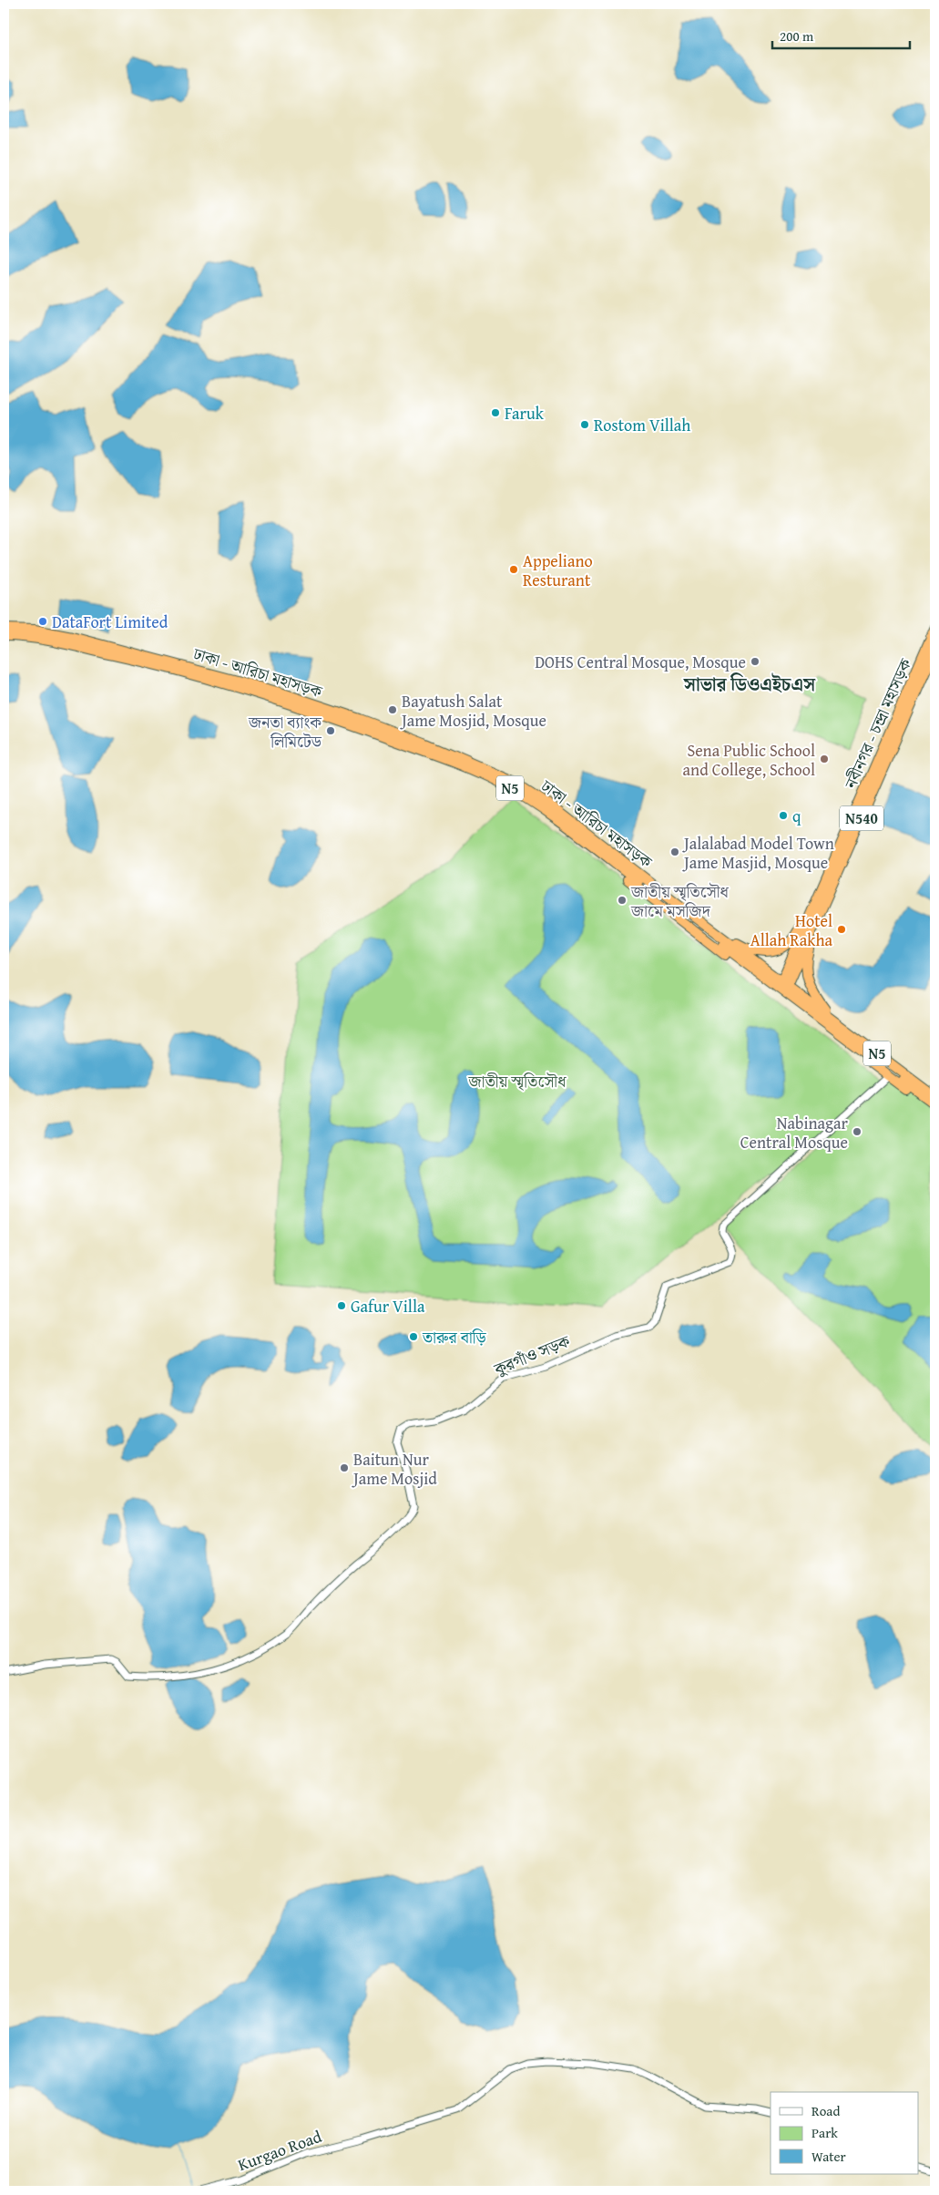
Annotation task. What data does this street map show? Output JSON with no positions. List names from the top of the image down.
{
  "streets": {
    "highway": [
      "ঢাকা - আরিচা মহাসড়ক",
      "নবীনগর - চন্দ্রা মহাসড়ক",
      "N5",
      "N540"
    ],
    "street": ["কুরগাঁও সড়ক", "Kurgao Road"]
  },
  "crossings": [
    ["ঢাকা - আরিচা মহাসড়ক", "নবীনগর - চন্দ্রা মহাসড়ক"],
    ["ঢাকা - আরিচা মহাসড়ক", "N5"],
    ["নবীনগর - চন্দ্রা মহাসড়ক", "N5"]
  ],
  "districts": ["সাভার ডিওএইচএস"],
  "parks": ["জাতীয় স্মৃতিসৌধ"],
  "places": [
    "Faruk",
    "Rostom Villah",
    "Appeliano Resturant",
    "DataFort Limited",
    "DOHS Central Mosque, Mosque",
    "Bayatush Salat Jame Mosjid, Mosque",
    "জনতা ব্যাংক লিমিটেড",
    "Sena Public School and College, School",
    "q",
    "Jalalabad Model Town Jame Masjid, Mosque",
    "জাতীয় স্মৃতিসৌধ জামে মসজিদ",
    "Hotel Allah Rakha",
    "Nabinagar Central Mosque",
    "Gafur Villa",
    "তারুর বাড়ি",
    "Baitun Nur Jame Mosjid"
  ],
  "legend": ["Road", "Park", "Water"],
  "scale_bar": "200 m"
}
